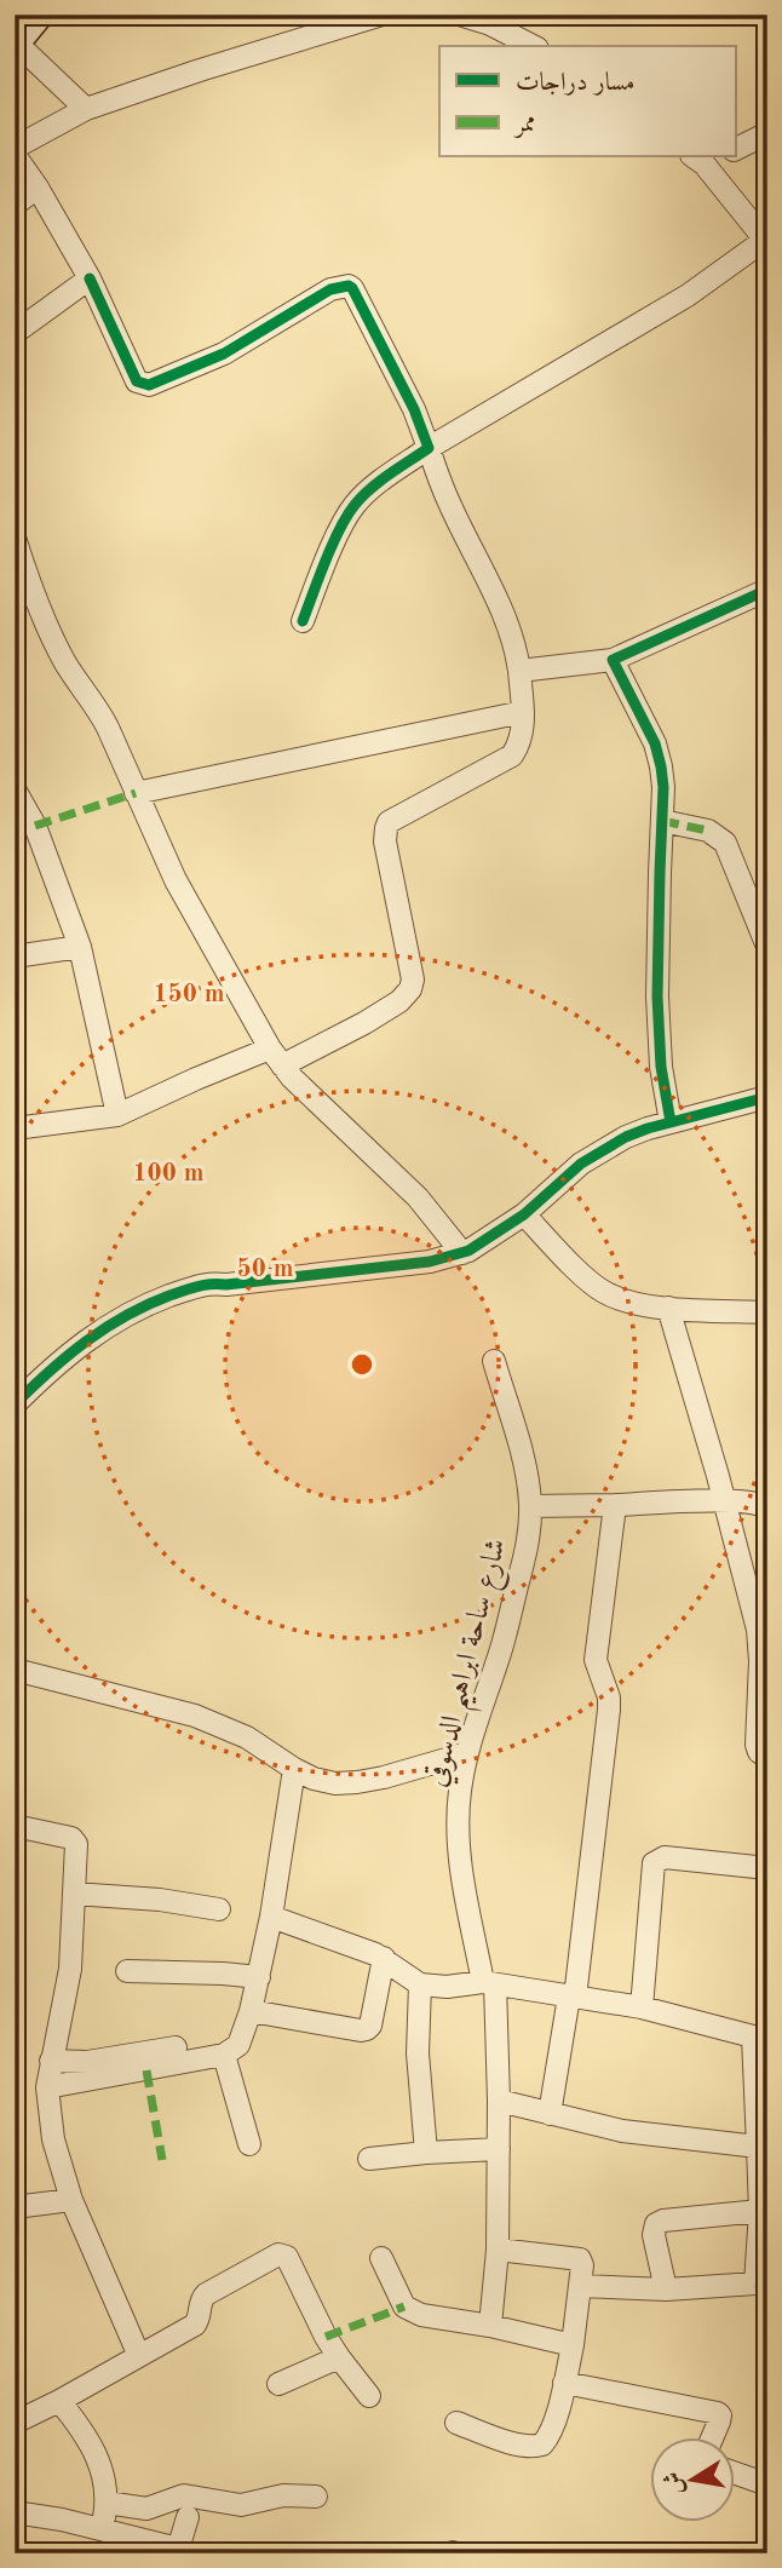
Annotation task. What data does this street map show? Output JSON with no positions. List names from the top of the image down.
{
  "streets": {
    "street": ["شارع ساحة ابراهيم الدسوقي"]
  },
  "legend": ["مسار دراجات", "ممر"],
  "north": "left",
  "rings": ["150 m", "100 m", "50 m"]
}
